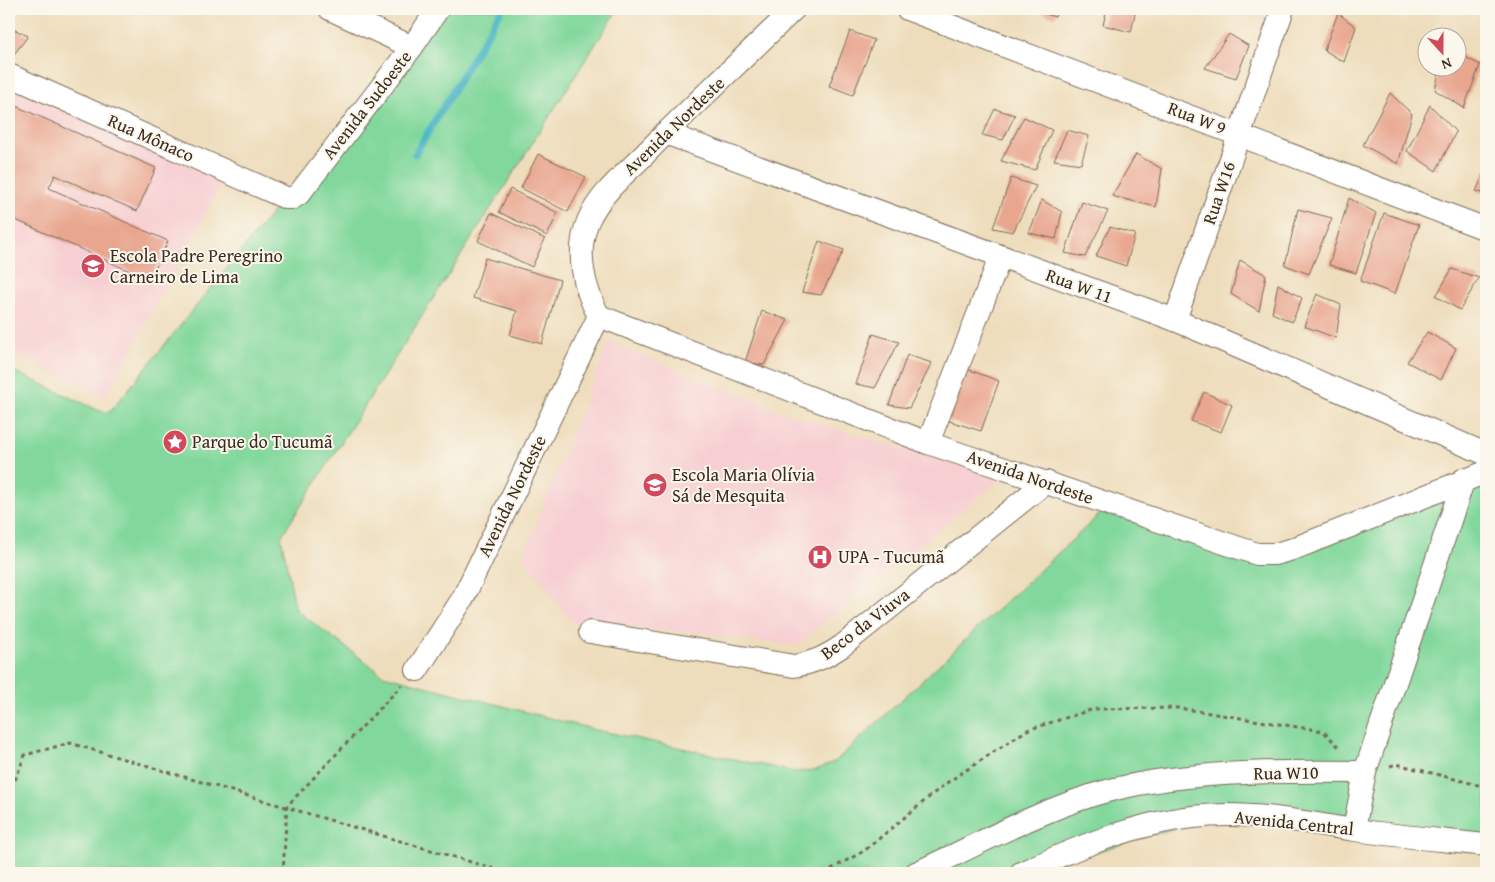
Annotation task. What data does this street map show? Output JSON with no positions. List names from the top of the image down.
{
  "streets": {
    "street": [
      "Avenida Sudoeste",
      "Rua W 9",
      "Avenida Nordeste",
      "Rua Mônaco",
      "Rua W16",
      "Rua W 11",
      "Beco da Viuva",
      "Rua W10",
      "Avenida Central"
    ]
  },
  "crossings": [
    ["Avenida Sudoeste", "Rua Mônaco"],
    ["Rua W 9", "Rua W16"],
    ["Avenida Nordeste", "Rua W 11"],
    ["Avenida Nordeste", "Beco da Viuva"],
    ["Rua W16", "Rua W 11"]
  ],
  "places": {
    "school or university": ["Escola Padre Peregrino Carneiro de Lima", "Escola Maria Olívia Sá de Mesquita"],
    "place": ["Parque do Tucumã"],
    "hospital": ["UPA - Tucumã"]
  },
  "north": "bottom"
}
